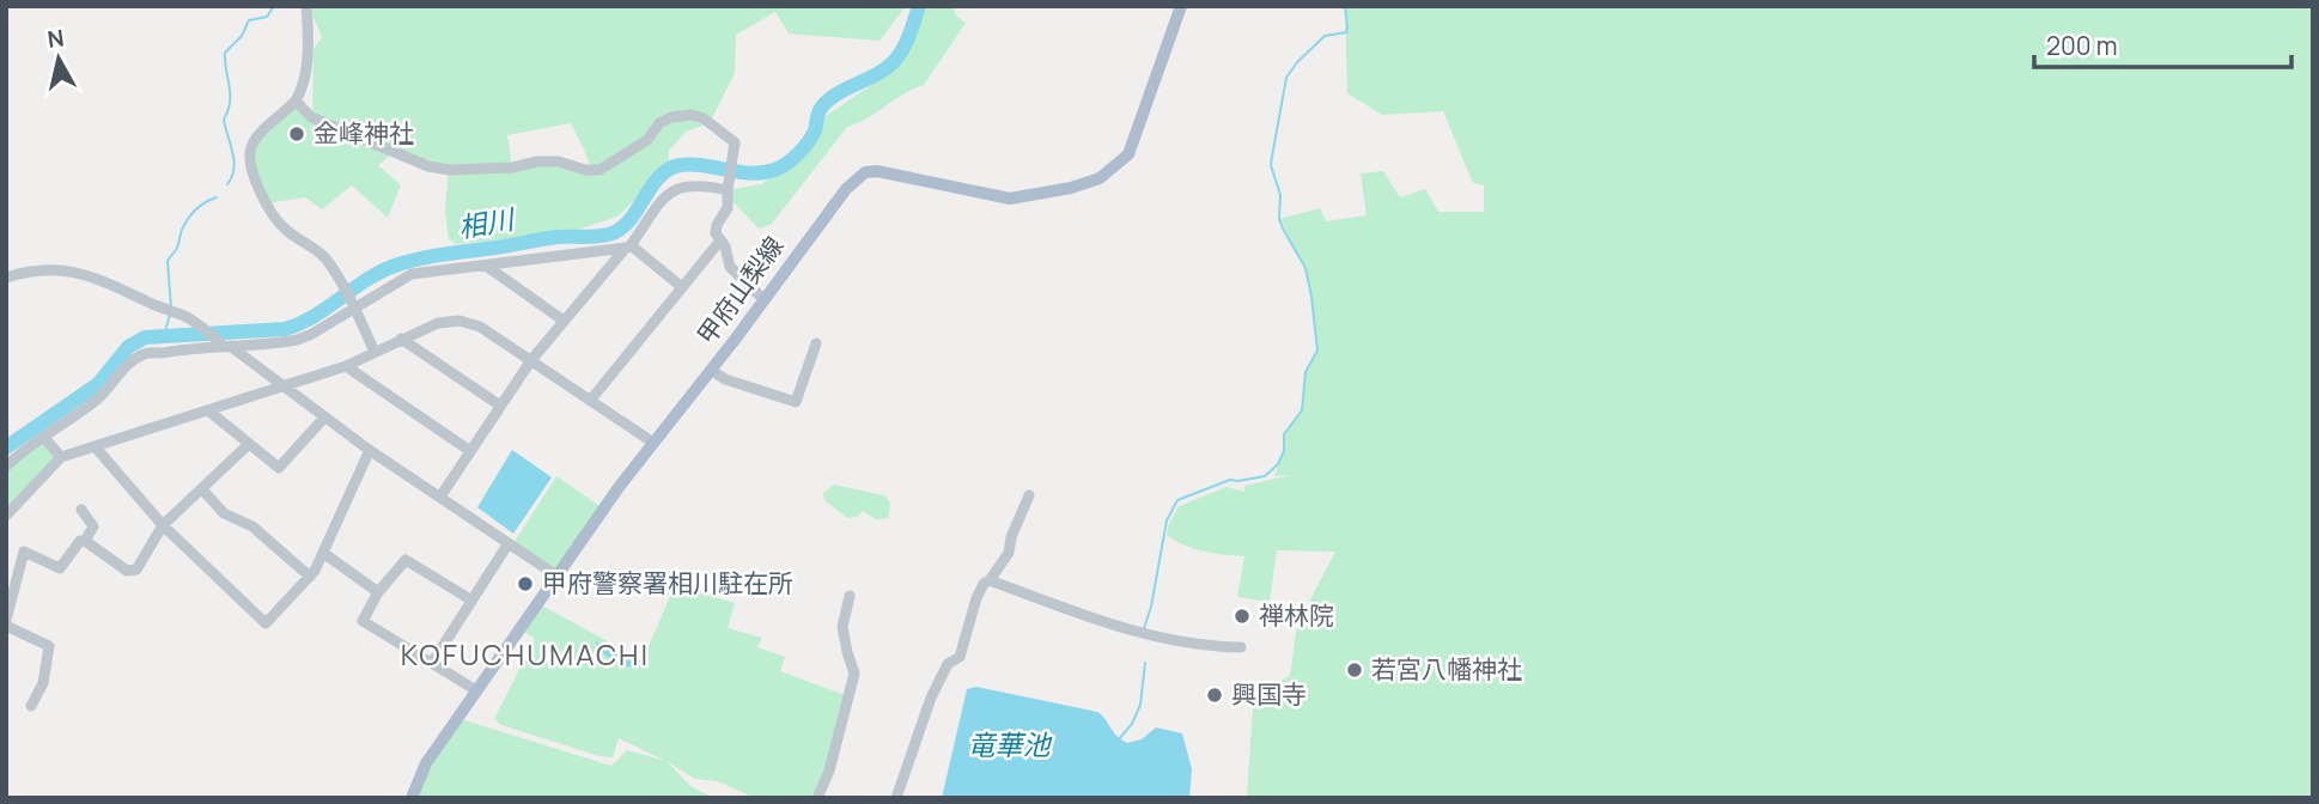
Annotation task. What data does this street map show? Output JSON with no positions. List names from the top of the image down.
{
  "streets": {
    "main road": ["甲府山梨線"]
  },
  "districts": ["KOFUCHUMACHI"],
  "water": ["相川", "竜華池"],
  "places": [
    "金峰神社",
    "甲府警察署相川駐在所",
    "禅林院",
    "若宮八幡神社",
    "興国寺"
  ],
  "scale_bar": "200 m",
  "north": "top"
}
